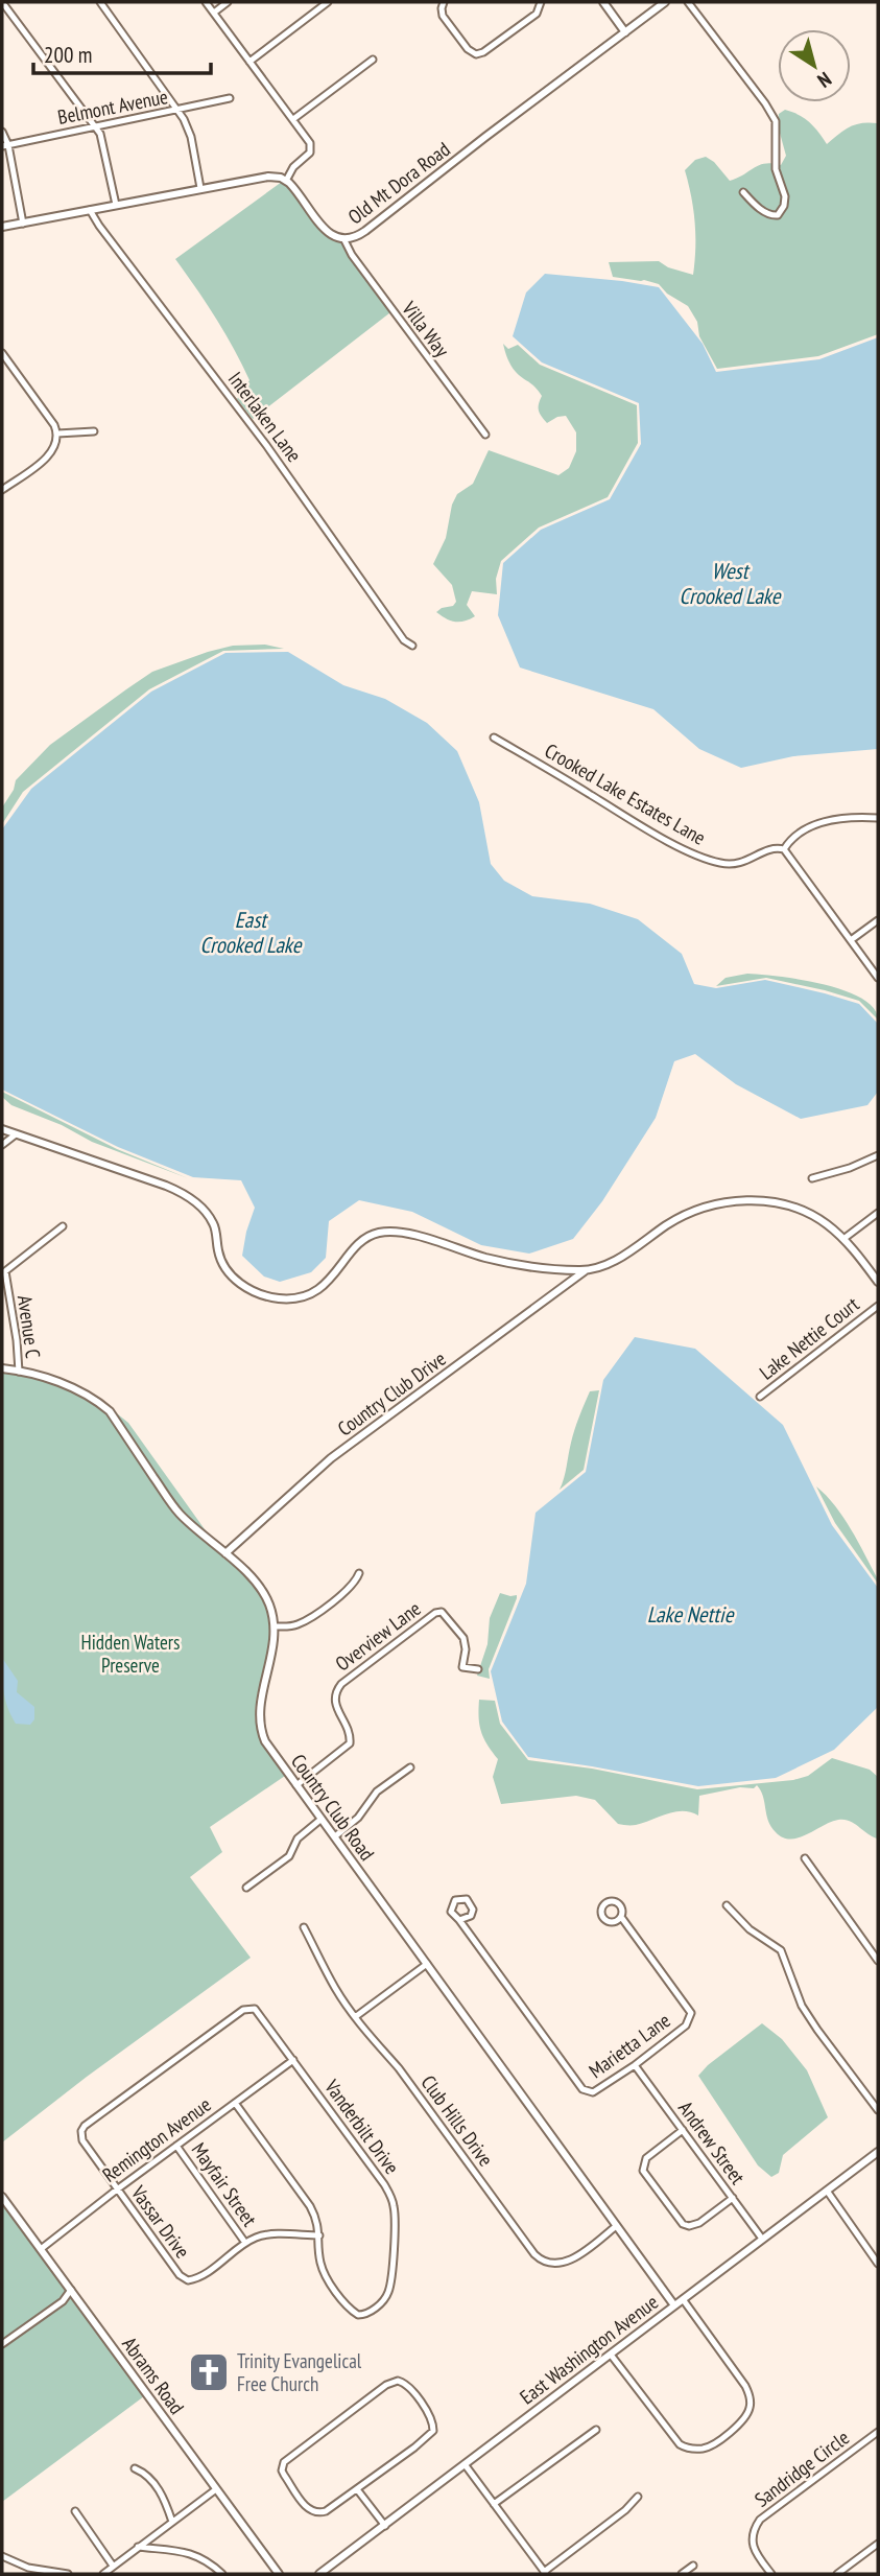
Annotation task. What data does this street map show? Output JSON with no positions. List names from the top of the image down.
{
  "streets": {
    "street": [
      "Belmont Avenue",
      "Old Mt Dora Road",
      "Villa Way",
      "Interlaken Lane",
      "Crooked Lake Estates Lane",
      "Avenue C",
      "Lake Nettie Court",
      "Country Club Drive",
      "Overview Lane",
      "Country Club Road",
      "Marietta Lane",
      "Club Hills Drive",
      "Vanderbilt Drive",
      "Remington Avenue",
      "Andrew Street",
      "Mayfair Street",
      "Vassar Drive",
      "East Washington Avenue",
      "Abrams Road",
      "Sandridge Circle"
    ]
  },
  "crossings": [
    ["Old Mt Dora Road", "Villa Way"],
    ["Avenue C", "Country Club Road"],
    ["Country Club Drive", "Country Club Road"],
    ["Overview Lane", "Country Club Road"],
    ["Country Club Road", "Club Hills Drive"],
    ["Country Club Road", "East Washington Avenue"],
    ["Marietta Lane", "Andrew Street"],
    ["Vanderbilt Drive", "Remington Avenue"],
    ["Vanderbilt Drive", "Vassar Drive"],
    ["Remington Avenue", "Mayfair Street"],
    ["Remington Avenue", "Vassar Drive"],
    ["Remington Avenue", "Abrams Road"],
    ["Andrew Street", "East Washington Avenue"],
    ["Mayfair Street", "Vassar Drive"]
  ],
  "water": ["West Crooked Lake", "East Crooked Lake", "Lake Nettie"],
  "parks": ["Hidden Waters Preserve"],
  "places": {
    "church": ["Trinity Evangelical Free Church"]
  },
  "scale_bar": "200 m",
  "north": "bottom right"
}
